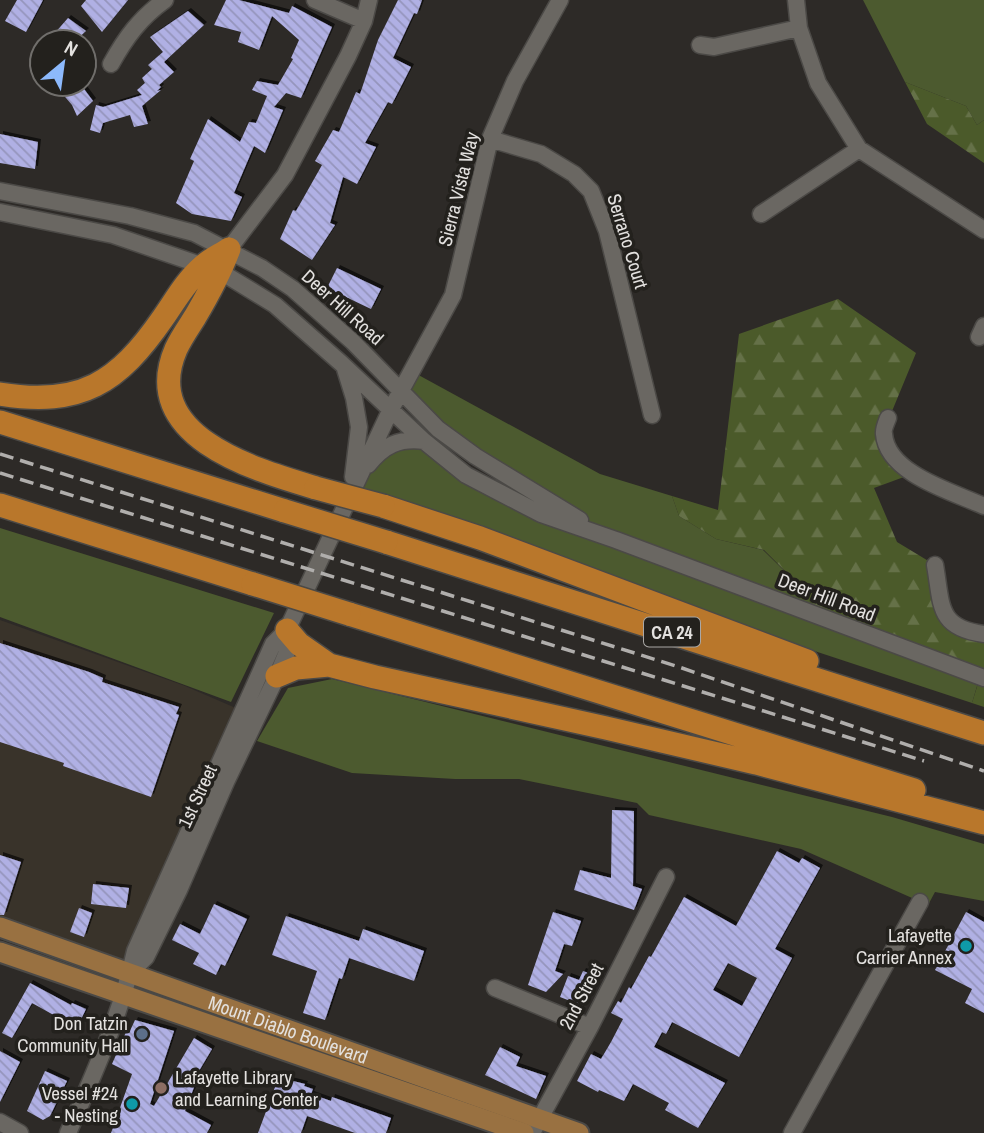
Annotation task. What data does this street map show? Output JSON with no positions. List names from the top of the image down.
{
  "streets": {
    "highway": ["CA 24"],
    "main road": ["Mount Diablo Boulevard"],
    "street": [
      "Sierra Vista Way",
      "Serrano Court",
      "Deer Hill Road",
      "1st Street",
      "2nd Street"
    ]
  },
  "crossings": [
    ["Sierra Vista Way", "Serrano Court"],
    ["Sierra Vista Way", "Deer Hill Road"],
    ["Sierra Vista Way", "1st Street"],
    ["Deer Hill Road", "1st Street"],
    ["1st Street", "Mount Diablo Boulevard"],
    ["2nd Street", "Mount Diablo Boulevard"]
  ],
  "places": [
    "Lafayette Carrier Annex",
    "Don Tatzin Community Hall",
    "Lafayette Library and Learning Center",
    "Vessel #24 - Nesting"
  ],
  "north": "top right"
}
